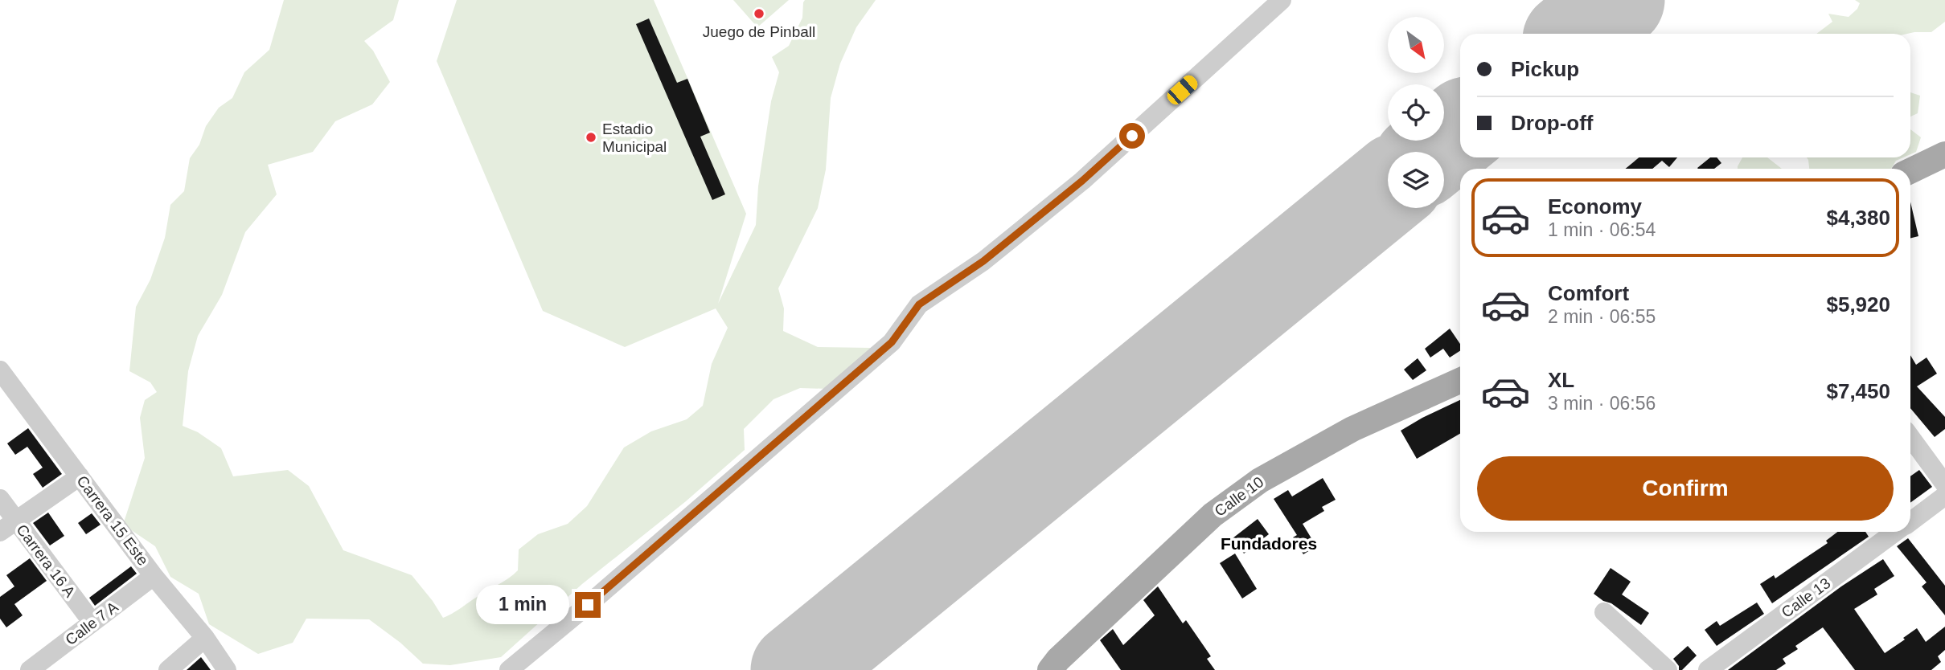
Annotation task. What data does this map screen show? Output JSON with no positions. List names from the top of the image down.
{
  "streets": {
    "main road": ["Calle 10"],
    "street": [
      "Carrera 15 Este",
      "Carrera 16 A",
      "Calle 13",
      "Calle 7 A"
    ]
  },
  "crossings": [
    ["Carrera 15 Este", "Calle 7 A"],
    ["Carrera 16 A", "Calle 7 A"]
  ],
  "districts": ["Fundadores"],
  "places": ["Juego de Pinball", "Estadio Municipal"],
  "north": "bottom right",
  "page": {
    "banner": ["Pickup", "Drop-off"],
    "list": [
      {
        "name": "Economy",
        "note": "1 min · 06:54",
        "value": "$4,380"
      },
      {
        "name": "Comfort",
        "note": "2 min · 06:55",
        "value": "$5,920"
      },
      {
        "name": "XL",
        "note": "3 min · 06:56",
        "value": "$7,450"
      }
    ],
    "buttons": "Confirm",
    "bubble": "1 min"
  }
}
